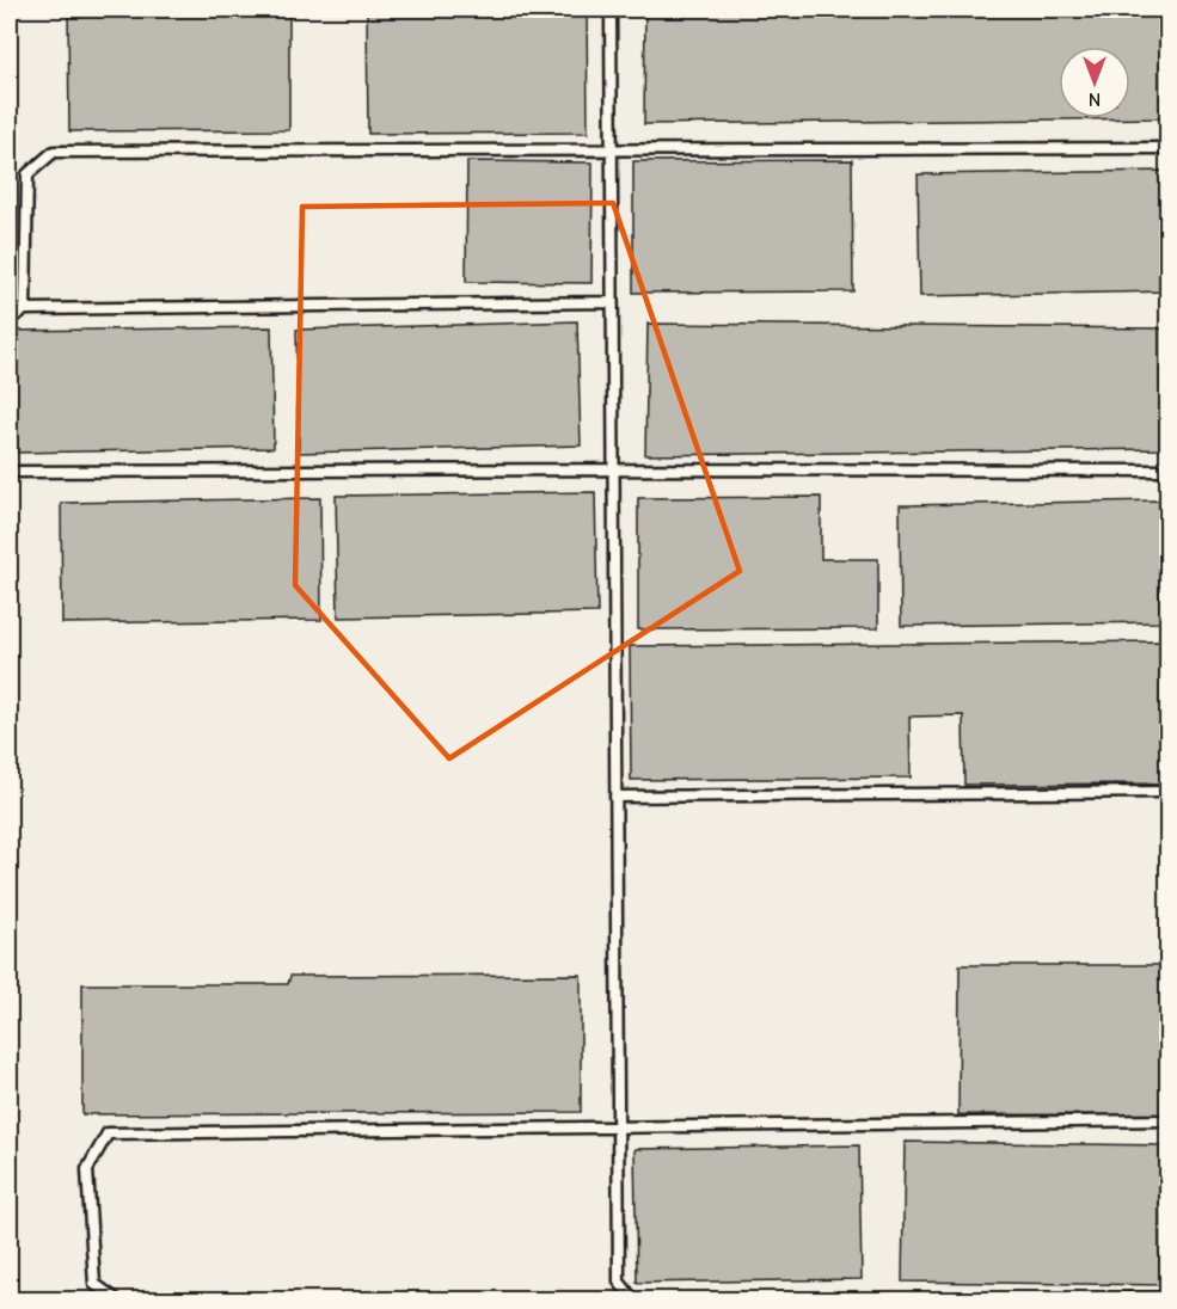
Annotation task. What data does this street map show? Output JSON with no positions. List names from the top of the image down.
{
  "north": "bottom"
}
